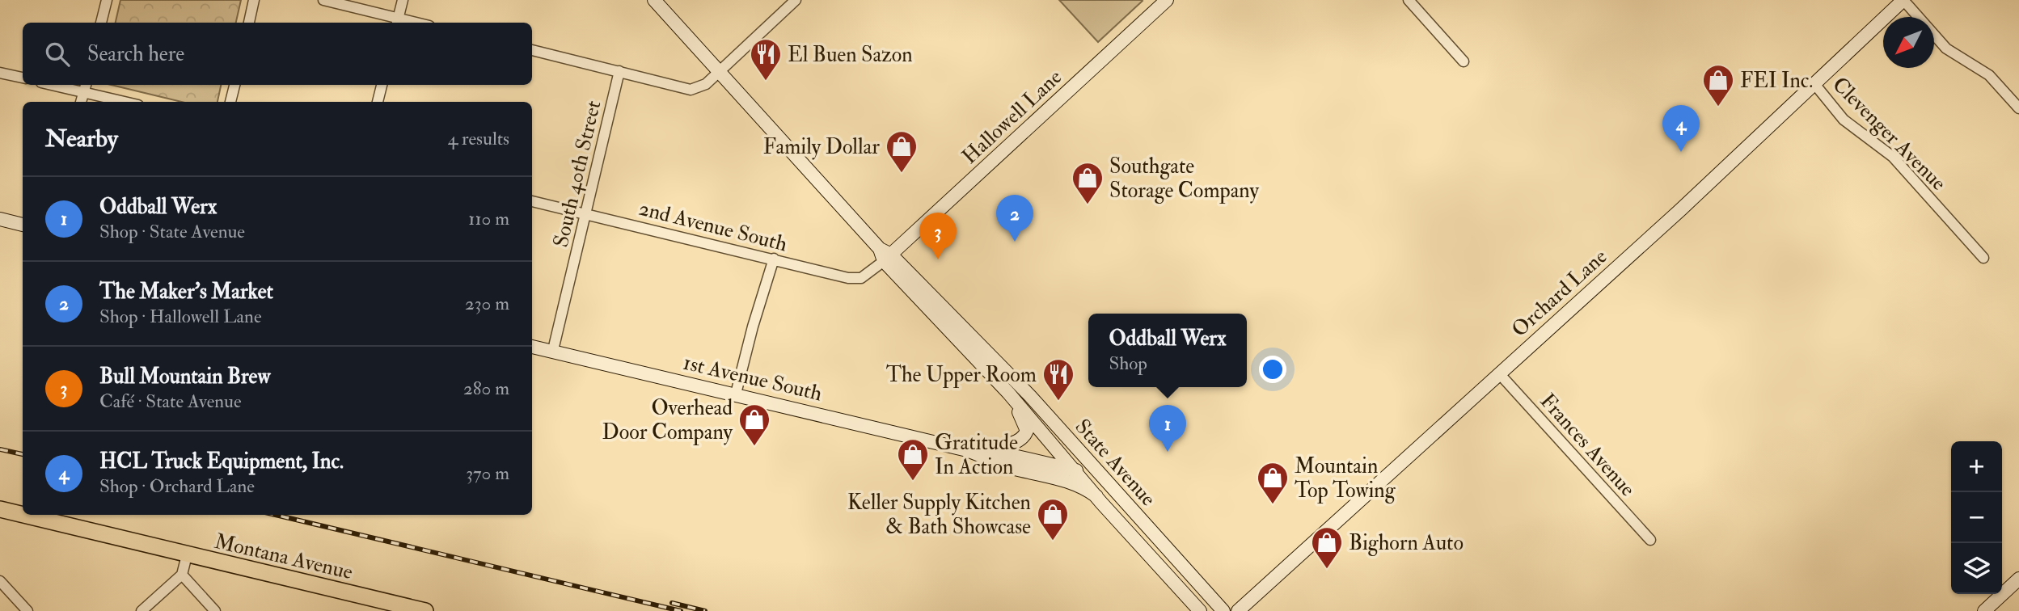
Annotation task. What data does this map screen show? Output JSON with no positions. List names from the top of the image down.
{
  "streets": {
    "main road": ["Montana Avenue"],
    "street": [
      "Hallowell Lane",
      "Clevenger Avenue",
      "South 40th Street",
      "2nd Avenue South",
      "Orchard Lane",
      "1st Avenue South",
      "Frances Avenue",
      "State Avenue"
    ]
  },
  "crossings": [
    ["Hallowell Lane", "2nd Avenue South"],
    ["Hallowell Lane", "State Avenue"],
    ["Clevenger Avenue", "Orchard Lane"],
    ["South 40th Street", "2nd Avenue South"],
    ["South 40th Street", "1st Avenue South"],
    ["2nd Avenue South", "State Avenue"],
    ["Orchard Lane", "Frances Avenue"],
    ["1st Avenue South", "State Avenue"]
  ],
  "places": {
    "restaurant": ["El Buen Sazon", "The Upper Room"],
    "shop": [
      "FEI Inc.",
      "Family Dollar",
      "Southgate Storage Company",
      "Overhead Door Company",
      "Gratitude In Action",
      "Mountain Top Towing",
      "Keller Supply Kitchen & Bath Showcase",
      "Bighorn Auto"
    ]
  },
  "north": "bottom left",
  "page": {
    "search": "Search here",
    "heading": ["Nearby", "4 results"],
    "pins": [
      "4",
      "2",
      "3",
      "1"
    ],
    "list": [
      {
        "mark": "1",
        "name": "Oddball Werx",
        "note": "Shop · State Avenue",
        "value": "110 m"
      },
      {
        "mark": "2",
        "name": "The Maker's Market",
        "note": "Shop · Hallowell Lane",
        "value": "230 m"
      },
      {
        "mark": "3",
        "name": "Bull Mountain Brew",
        "note": "Café · State Avenue",
        "value": "280 m"
      },
      {
        "mark": "4",
        "name": "HCL Truck Equipment, Inc.",
        "note": "Shop · Orchard Lane",
        "value": "370 m"
      }
    ],
    "popup": ["Oddball Werx", "Shop"],
    "map_buttons": ["+", "−"]
  }
}
